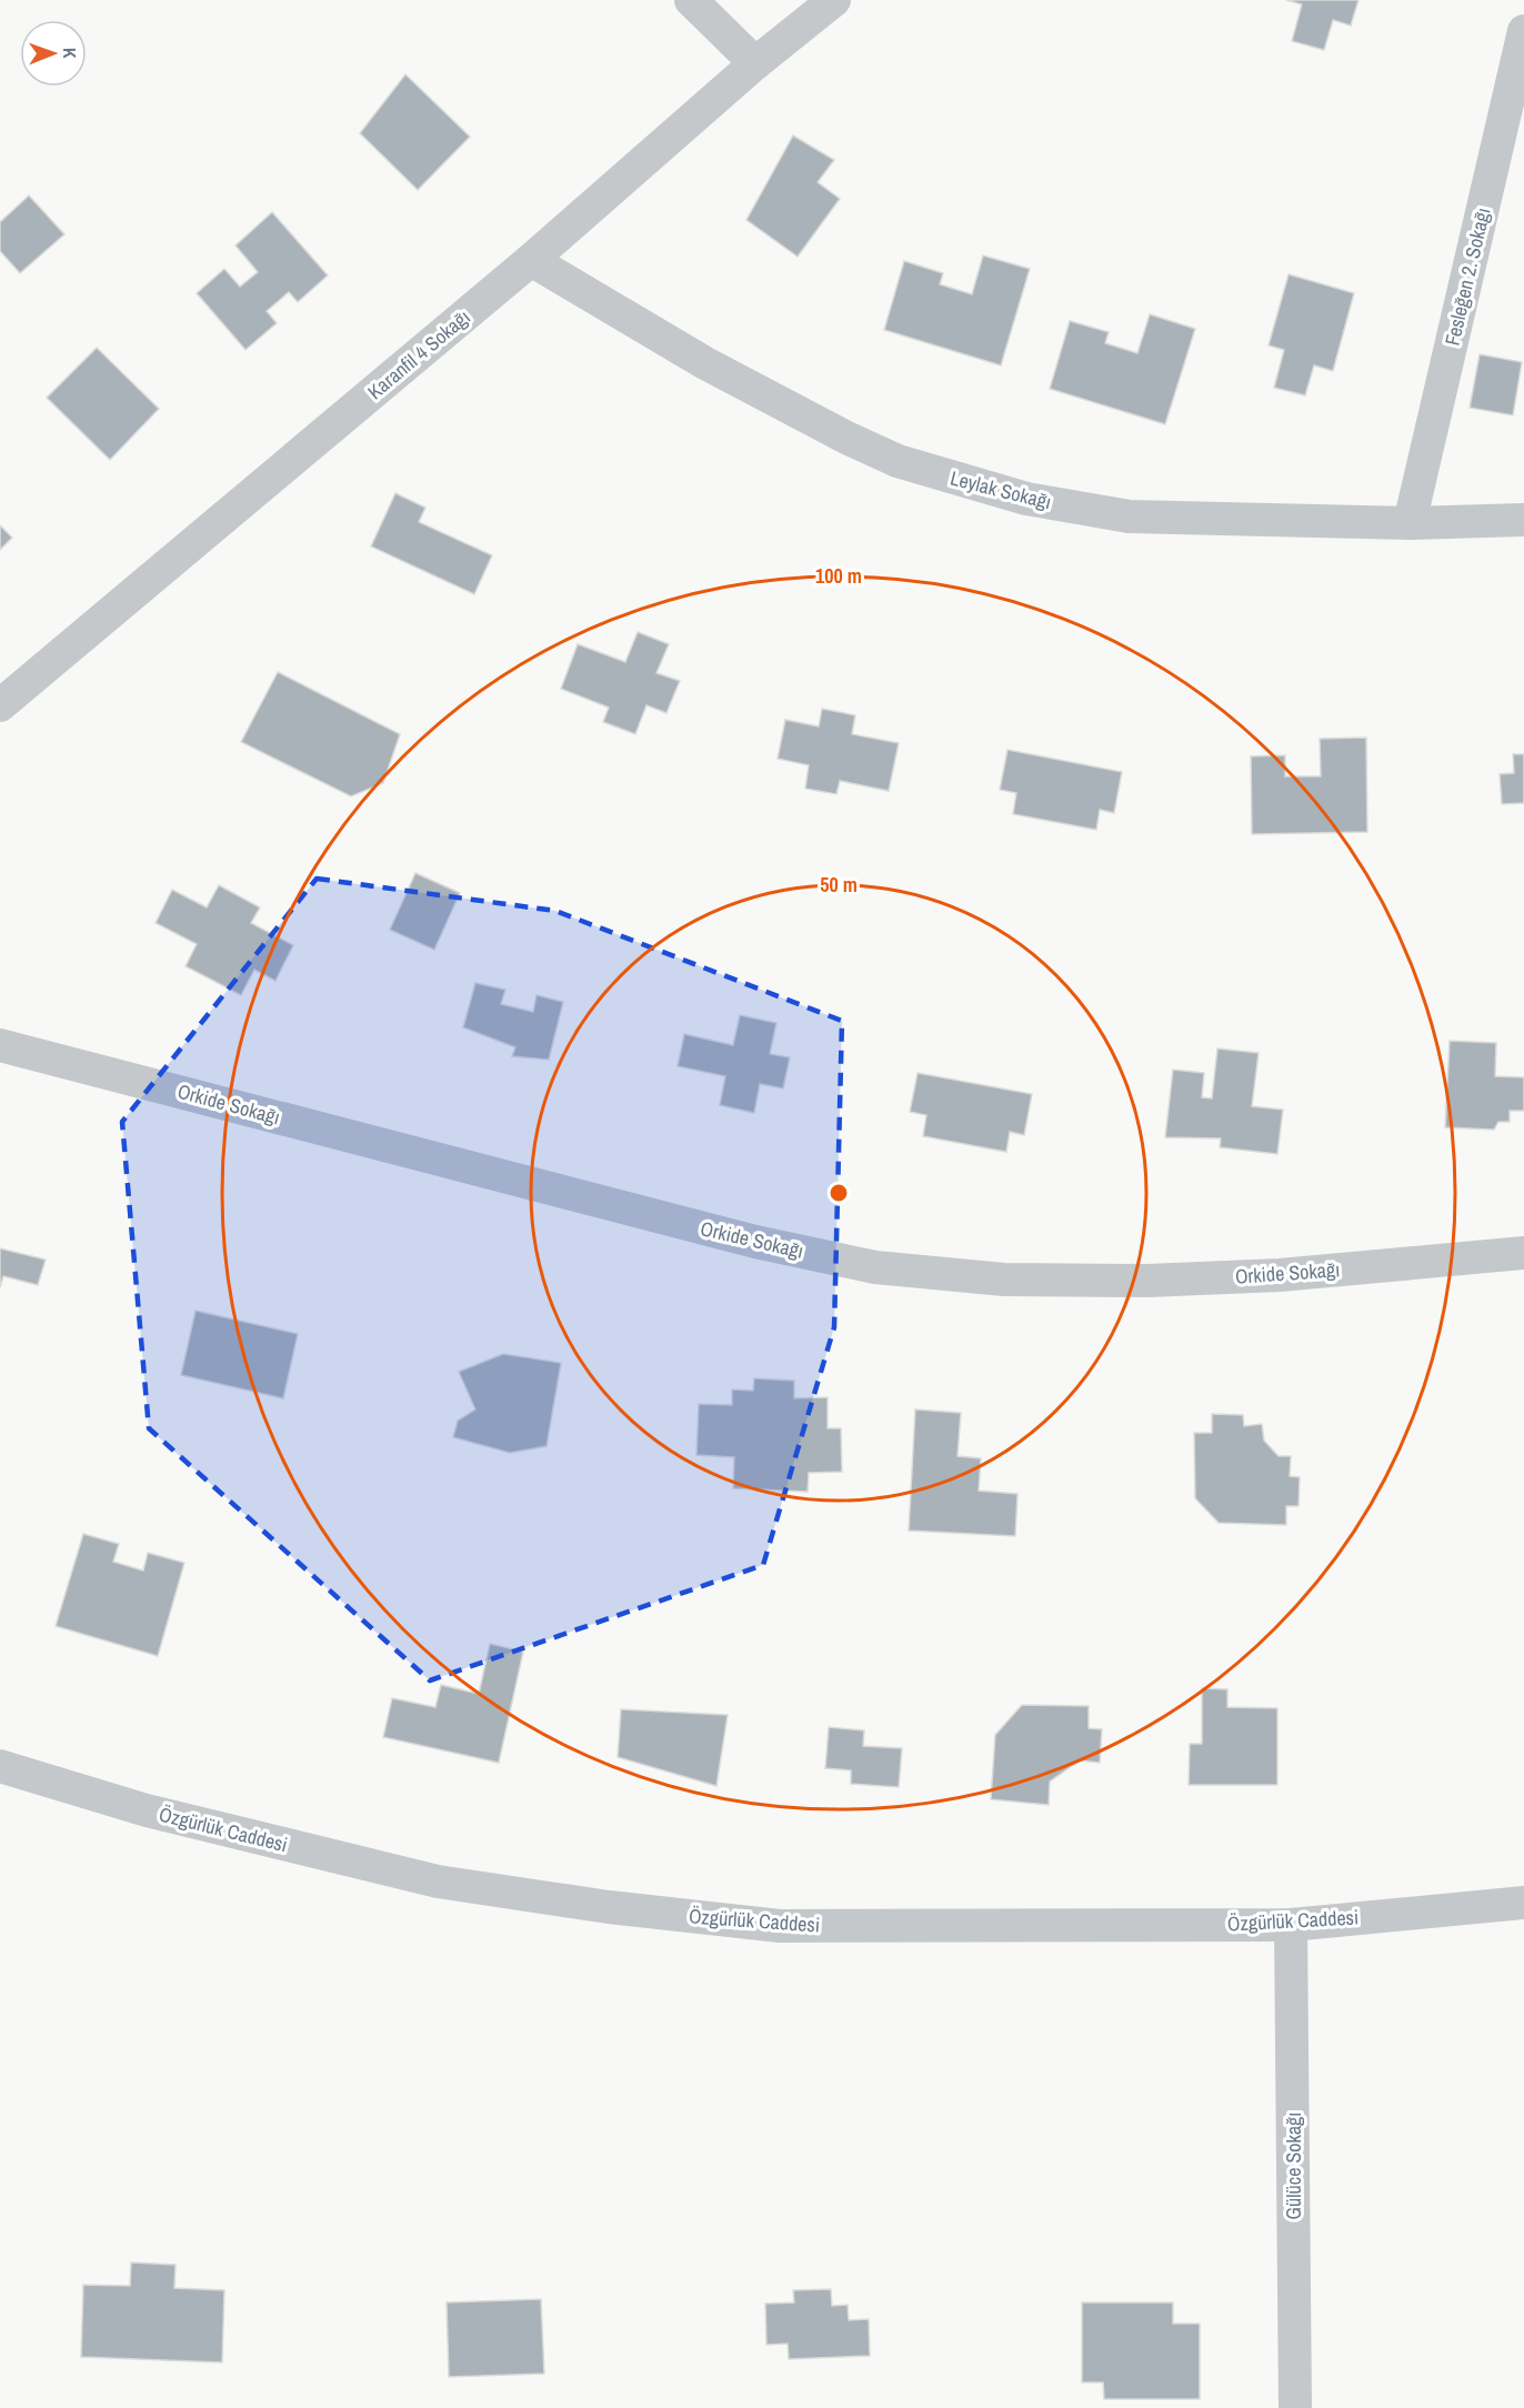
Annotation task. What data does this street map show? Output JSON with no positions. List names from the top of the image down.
{
  "streets": {
    "street": [
      "Fesleğen 2. Sokağı",
      "Karanfil 4 Sokağı",
      "Leylak Sokağı",
      "Orkide Sokağı",
      "Özgürlük Caddesi",
      "Gülüce Sokağı"
    ]
  },
  "crossings": [
    ["Fesleğen 2. Sokağı", "Leylak Sokağı"],
    ["Karanfil 4 Sokağı", "Leylak Sokağı"],
    ["Özgürlük Caddesi", "Gülüce Sokağı"]
  ],
  "north": "right",
  "rings": ["100 m", "50 m"]
}
